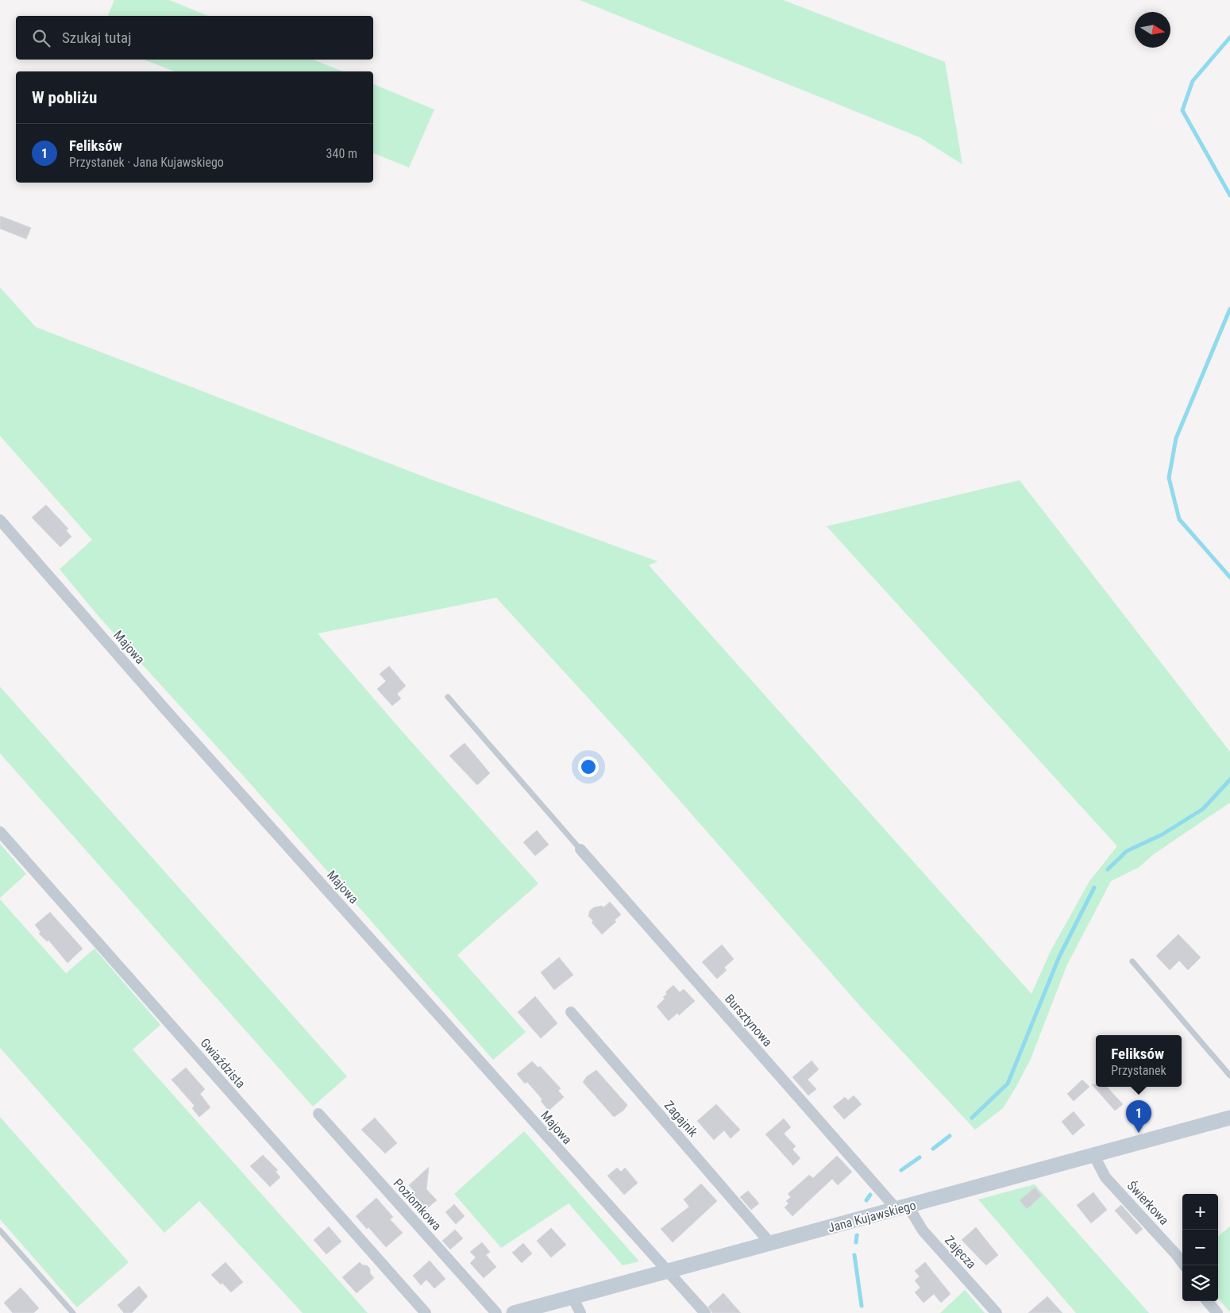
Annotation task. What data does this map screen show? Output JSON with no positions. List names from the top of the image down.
{
  "streets": {
    "main road": ["Jana Kujawskiego"],
    "street": [
      "Majowa",
      "Bursztynowa",
      "Gwiaździsta",
      "Zagajnik",
      "Świerkowa",
      "Poziomkowa",
      "Zajęcza"
    ]
  },
  "crossings": [
    ["Majowa", "Jana Kujawskiego"],
    ["Bursztynowa", "Jana Kujawskiego"],
    ["Bursztynowa", "Zajęcza"],
    ["Zagajnik", "Jana Kujawskiego"],
    ["Świerkowa", "Jana Kujawskiego"],
    ["Jana Kujawskiego", "Zajęcza"]
  ],
  "north": "right",
  "page": {
    "search": "Szukaj tutaj",
    "heading": "W pobliżu",
    "list": [
      {
        "mark": "1",
        "name": "Feliksów",
        "note": "Przystanek · Jana Kujawskiego",
        "value": "340 m"
      }
    ],
    "popup": ["Feliksów", "Przystanek"],
    "pins": "1",
    "map_buttons": ["+", "−"]
  }
}
